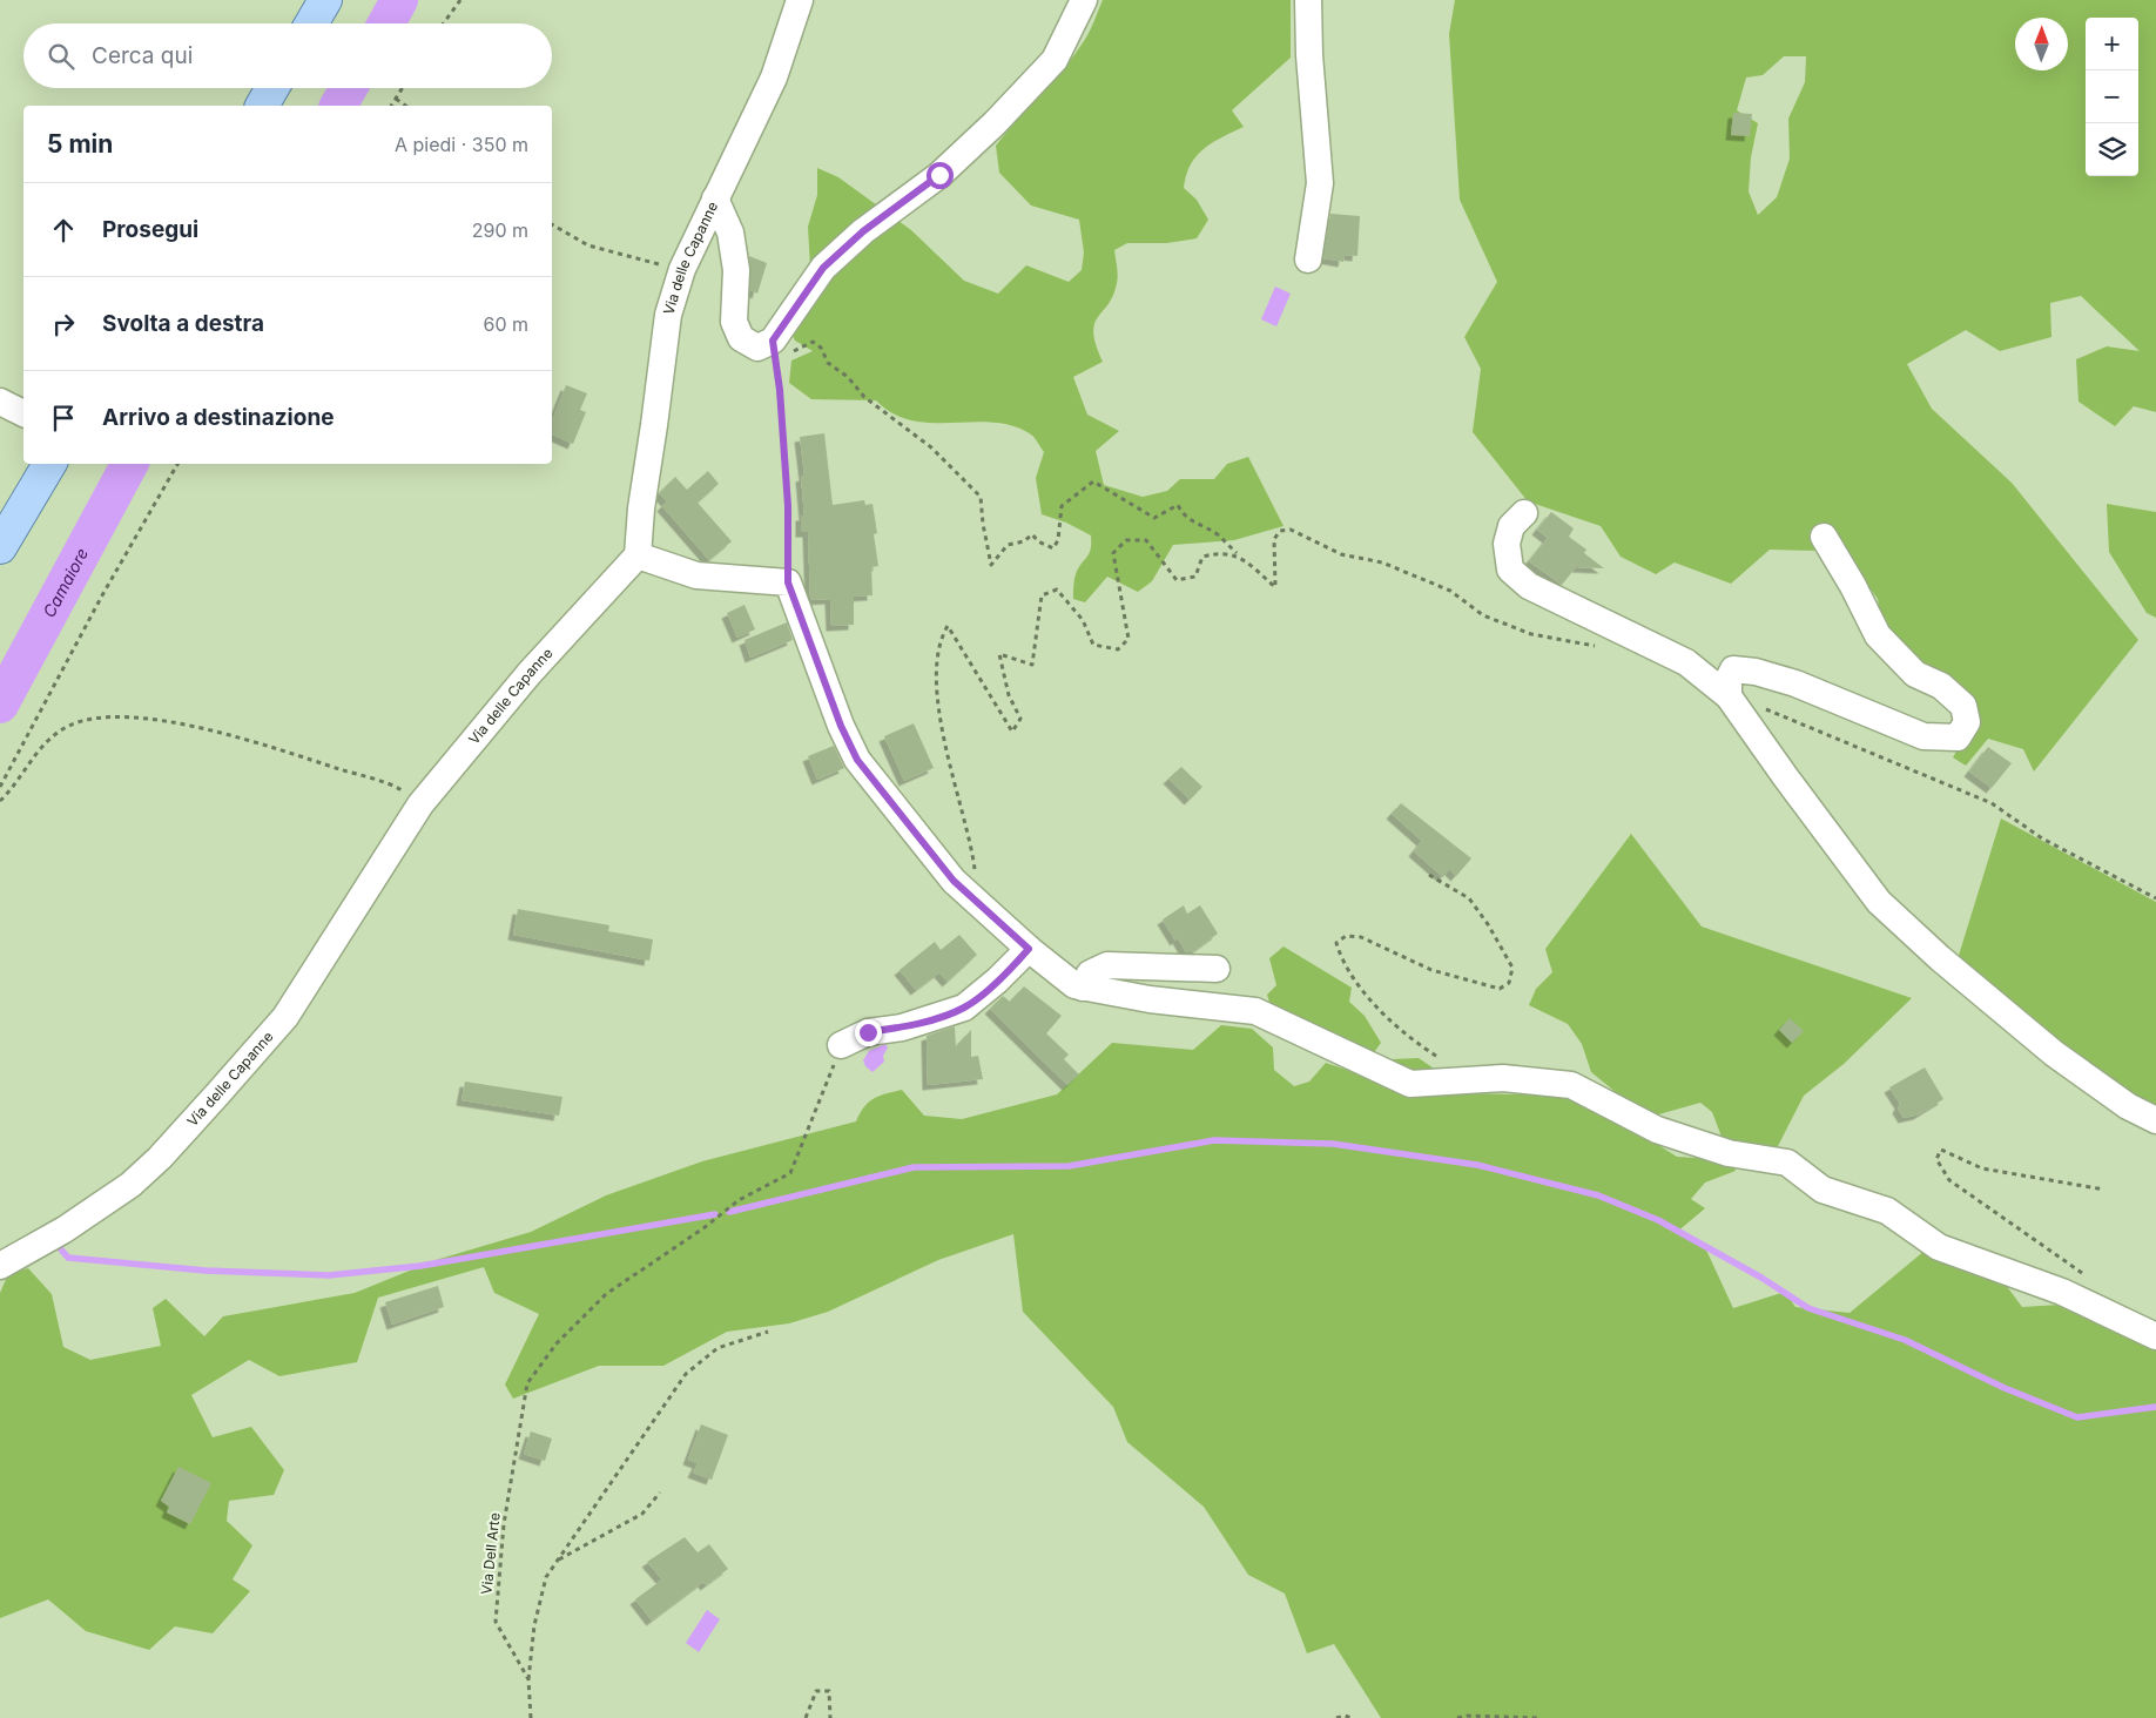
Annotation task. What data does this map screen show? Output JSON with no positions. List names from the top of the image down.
{
  "streets": {
    "street": ["Via delle Capanne"],
    "path": ["Via Dell Arte"]
  },
  "water": ["Camaiore"],
  "north": "top",
  "page": {
    "map_buttons": ["+", "−"],
    "search": "Cerca qui",
    "heading": ["5 min", "A piedi · 350 m"],
    "list": [
      ["Prosegui", "290 m"],
      ["Svolta a destra", "60 m"],
      "Arrivo a destinazione"
    ]
  }
}
